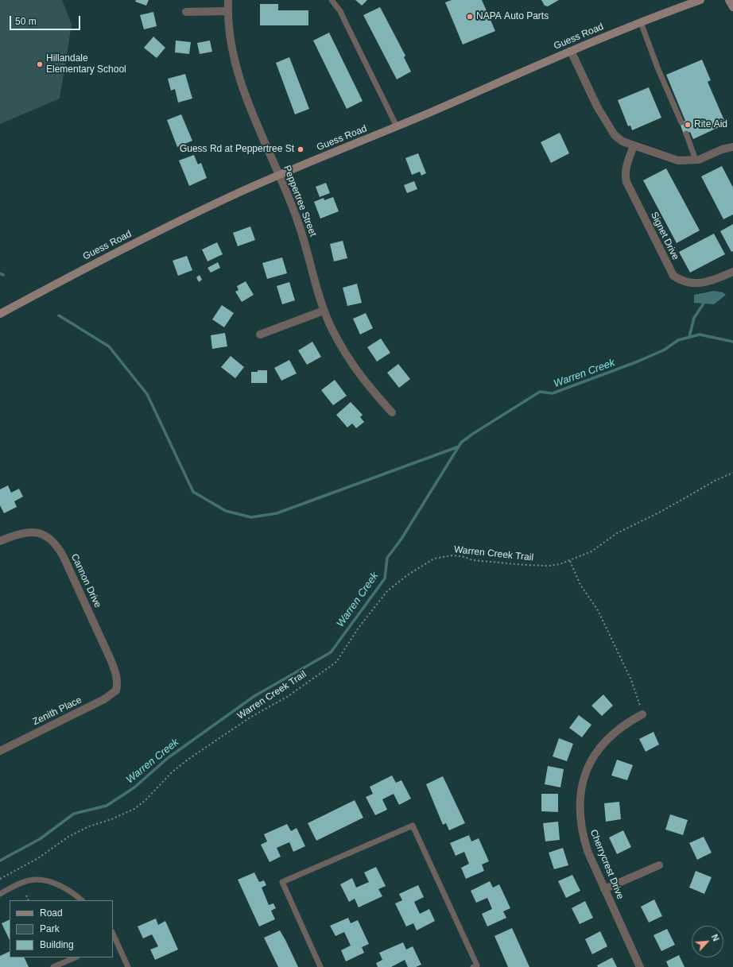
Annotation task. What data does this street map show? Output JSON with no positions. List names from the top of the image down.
{
  "streets": {
    "main road": ["Guess Road"],
    "street": [
      "Peppertree Street",
      "Signet Drive",
      "Cannon Drive",
      "Zenith Place",
      "Cherrycrest Drive"
    ],
    "path": ["Warren Creek Trail"]
  },
  "crossings": [
    ["Guess Road", "Peppertree Street"],
    ["Cannon Drive", "Zenith Place"]
  ],
  "water": ["Warren Creek"],
  "places": [
    "NAPA Auto Parts",
    "Hillandale Elementary School",
    "Rite Aid",
    "Guess Rd at Peppertree St"
  ],
  "legend": ["Road", "Park", "Building"],
  "scale_bar": "50 m",
  "north": "top right"
}
